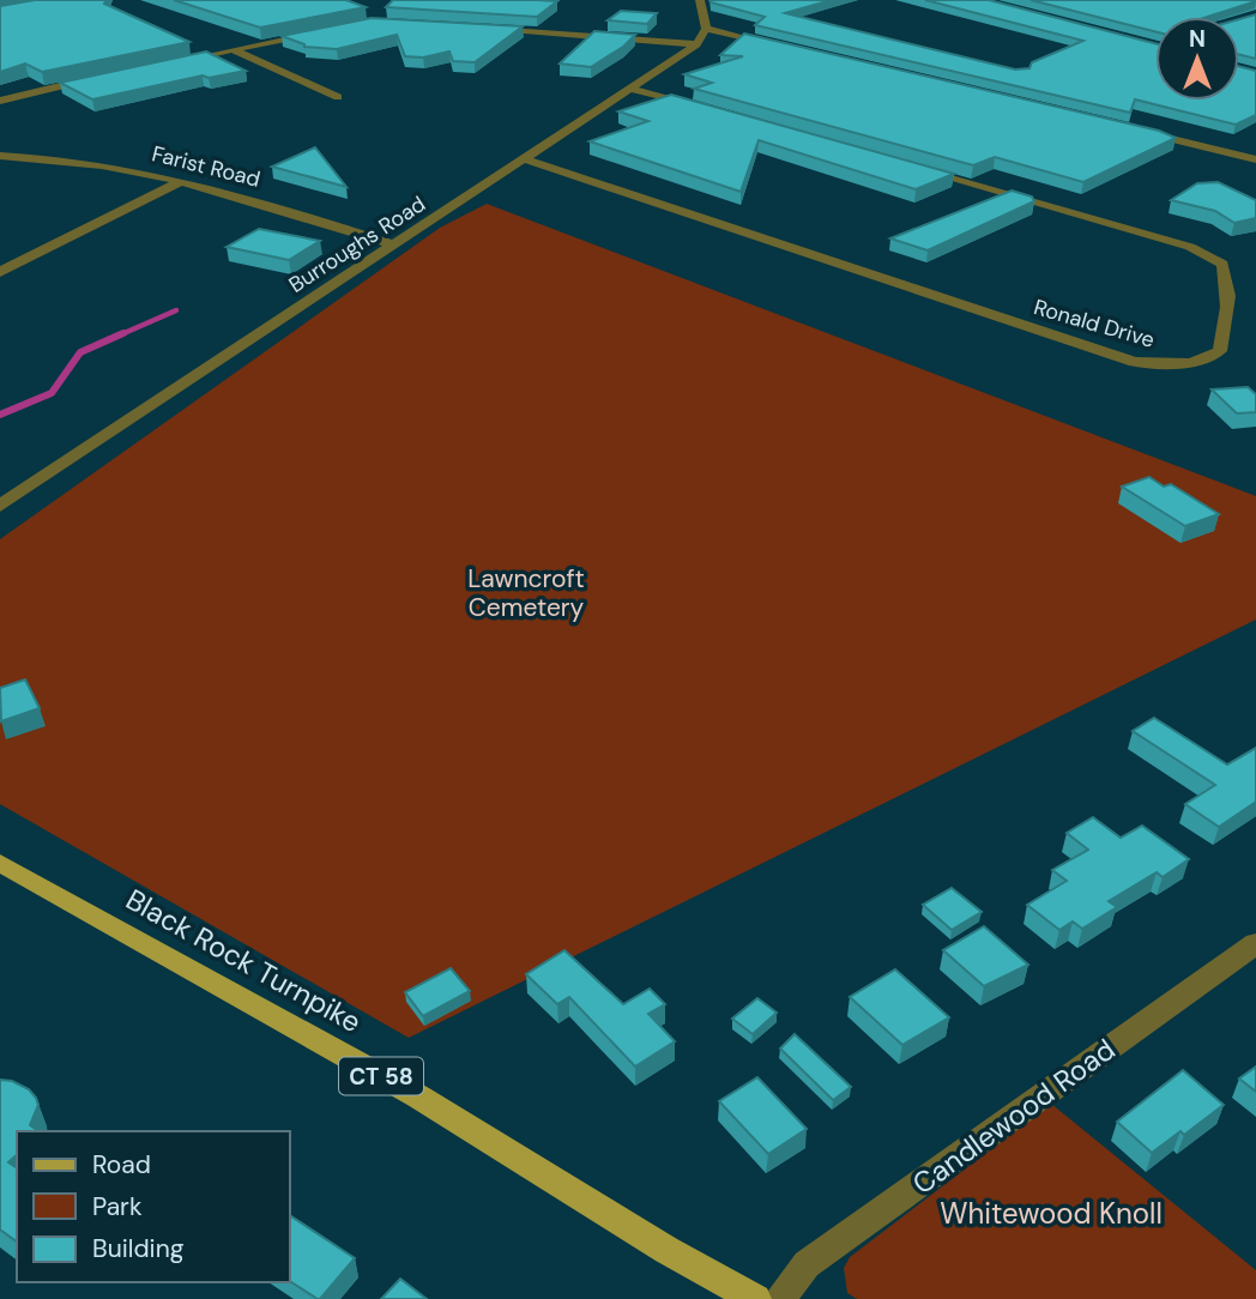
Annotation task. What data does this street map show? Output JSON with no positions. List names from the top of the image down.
{
  "streets": {
    "main road": ["Black Rock Turnpike", "CT 58"],
    "street": [
      "Farist Road",
      "Burroughs Road",
      "Ronald Drive",
      "Candlewood Road"
    ]
  },
  "crossings": [
    ["Farist Road", "Burroughs Road"],
    ["Burroughs Road", "Ronald Drive"]
  ],
  "parks": ["Lawncroft Cemetery", "Whitewood Knoll"],
  "legend": ["Road", "Park", "Building"],
  "north": "top"
}
